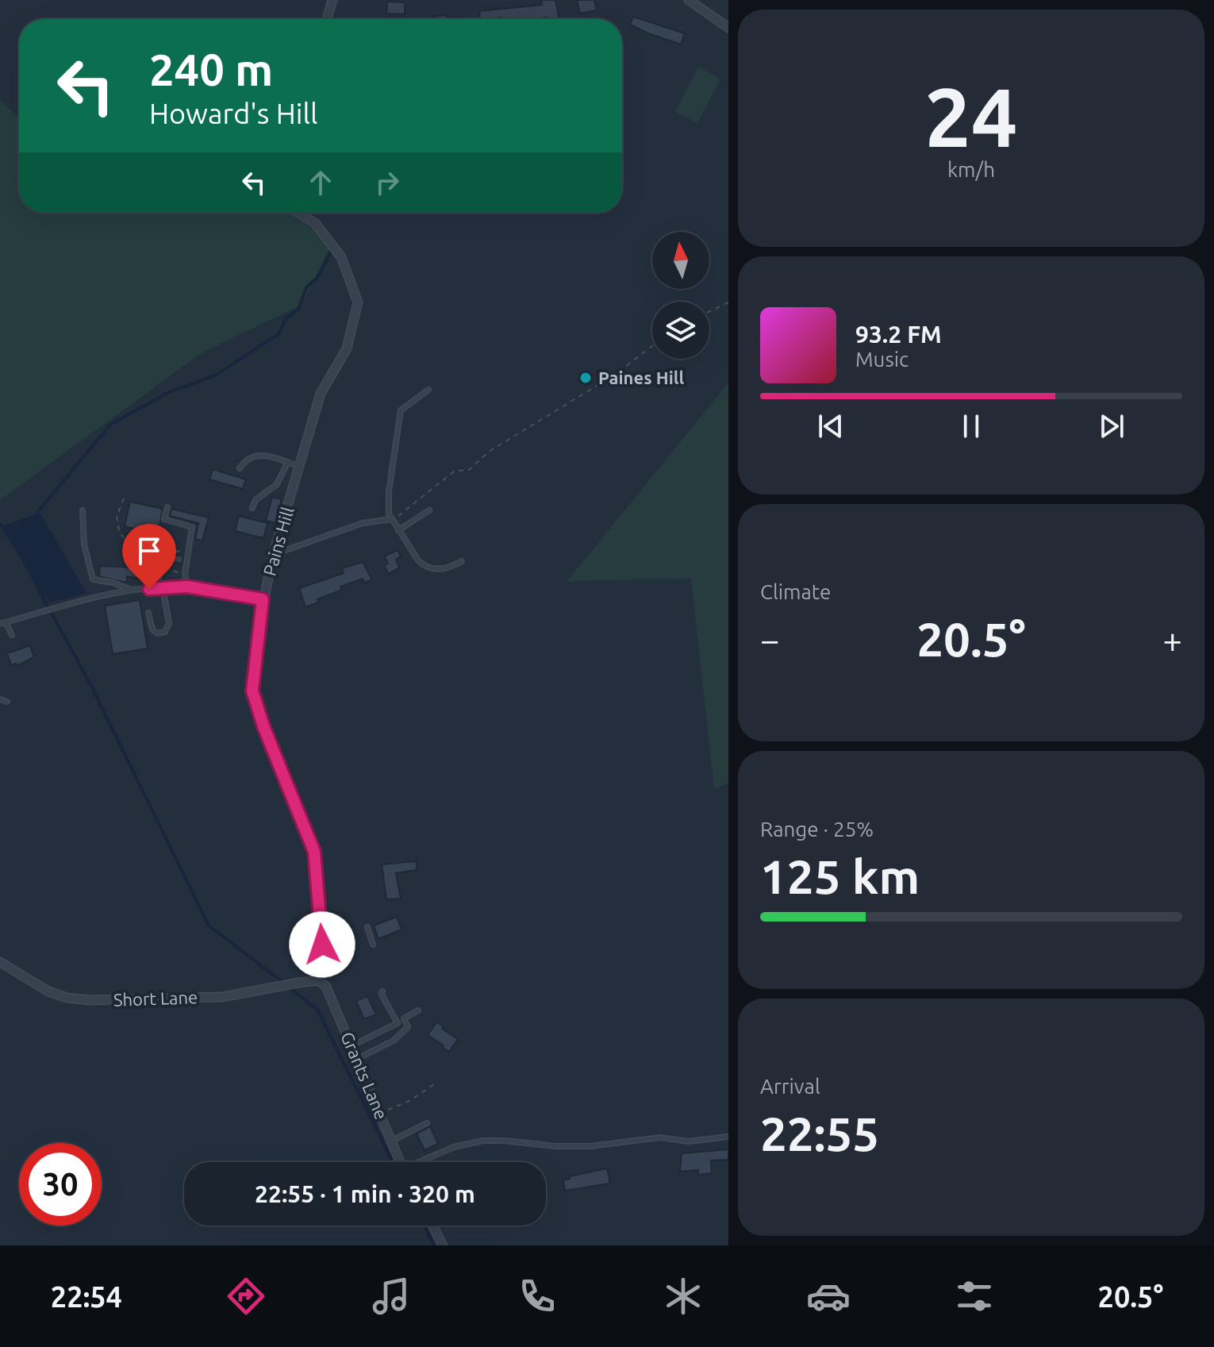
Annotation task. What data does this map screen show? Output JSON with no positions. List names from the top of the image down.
{
  "streets": {
    "street": ["Pains Hill", "Short Lane", "Grants Lane"]
  },
  "crossings": [
    ["Pains Hill", "Short Lane"],
    ["Pains Hill", "Grants Lane"],
    ["Short Lane", "Grants Lane"]
  ],
  "places": ["Paines Hill"],
  "north": "top",
  "page": {
    "tile": [
      ["24", "km/h"],
      "Climate",
      ["Range · 25%", "125 km"],
      ["Arrival", "22:55"]
    ],
    "turn": ["240 m", "Howard's Hill"],
    "song": ["93.2 FM", "Music"],
    "heat": ["−", "20.5°", "+"],
    "limit": "30",
    "trip": "22:55 · 1 min · 320 m",
    "tabs": ["22:54", "20.5°"]
  }
}
